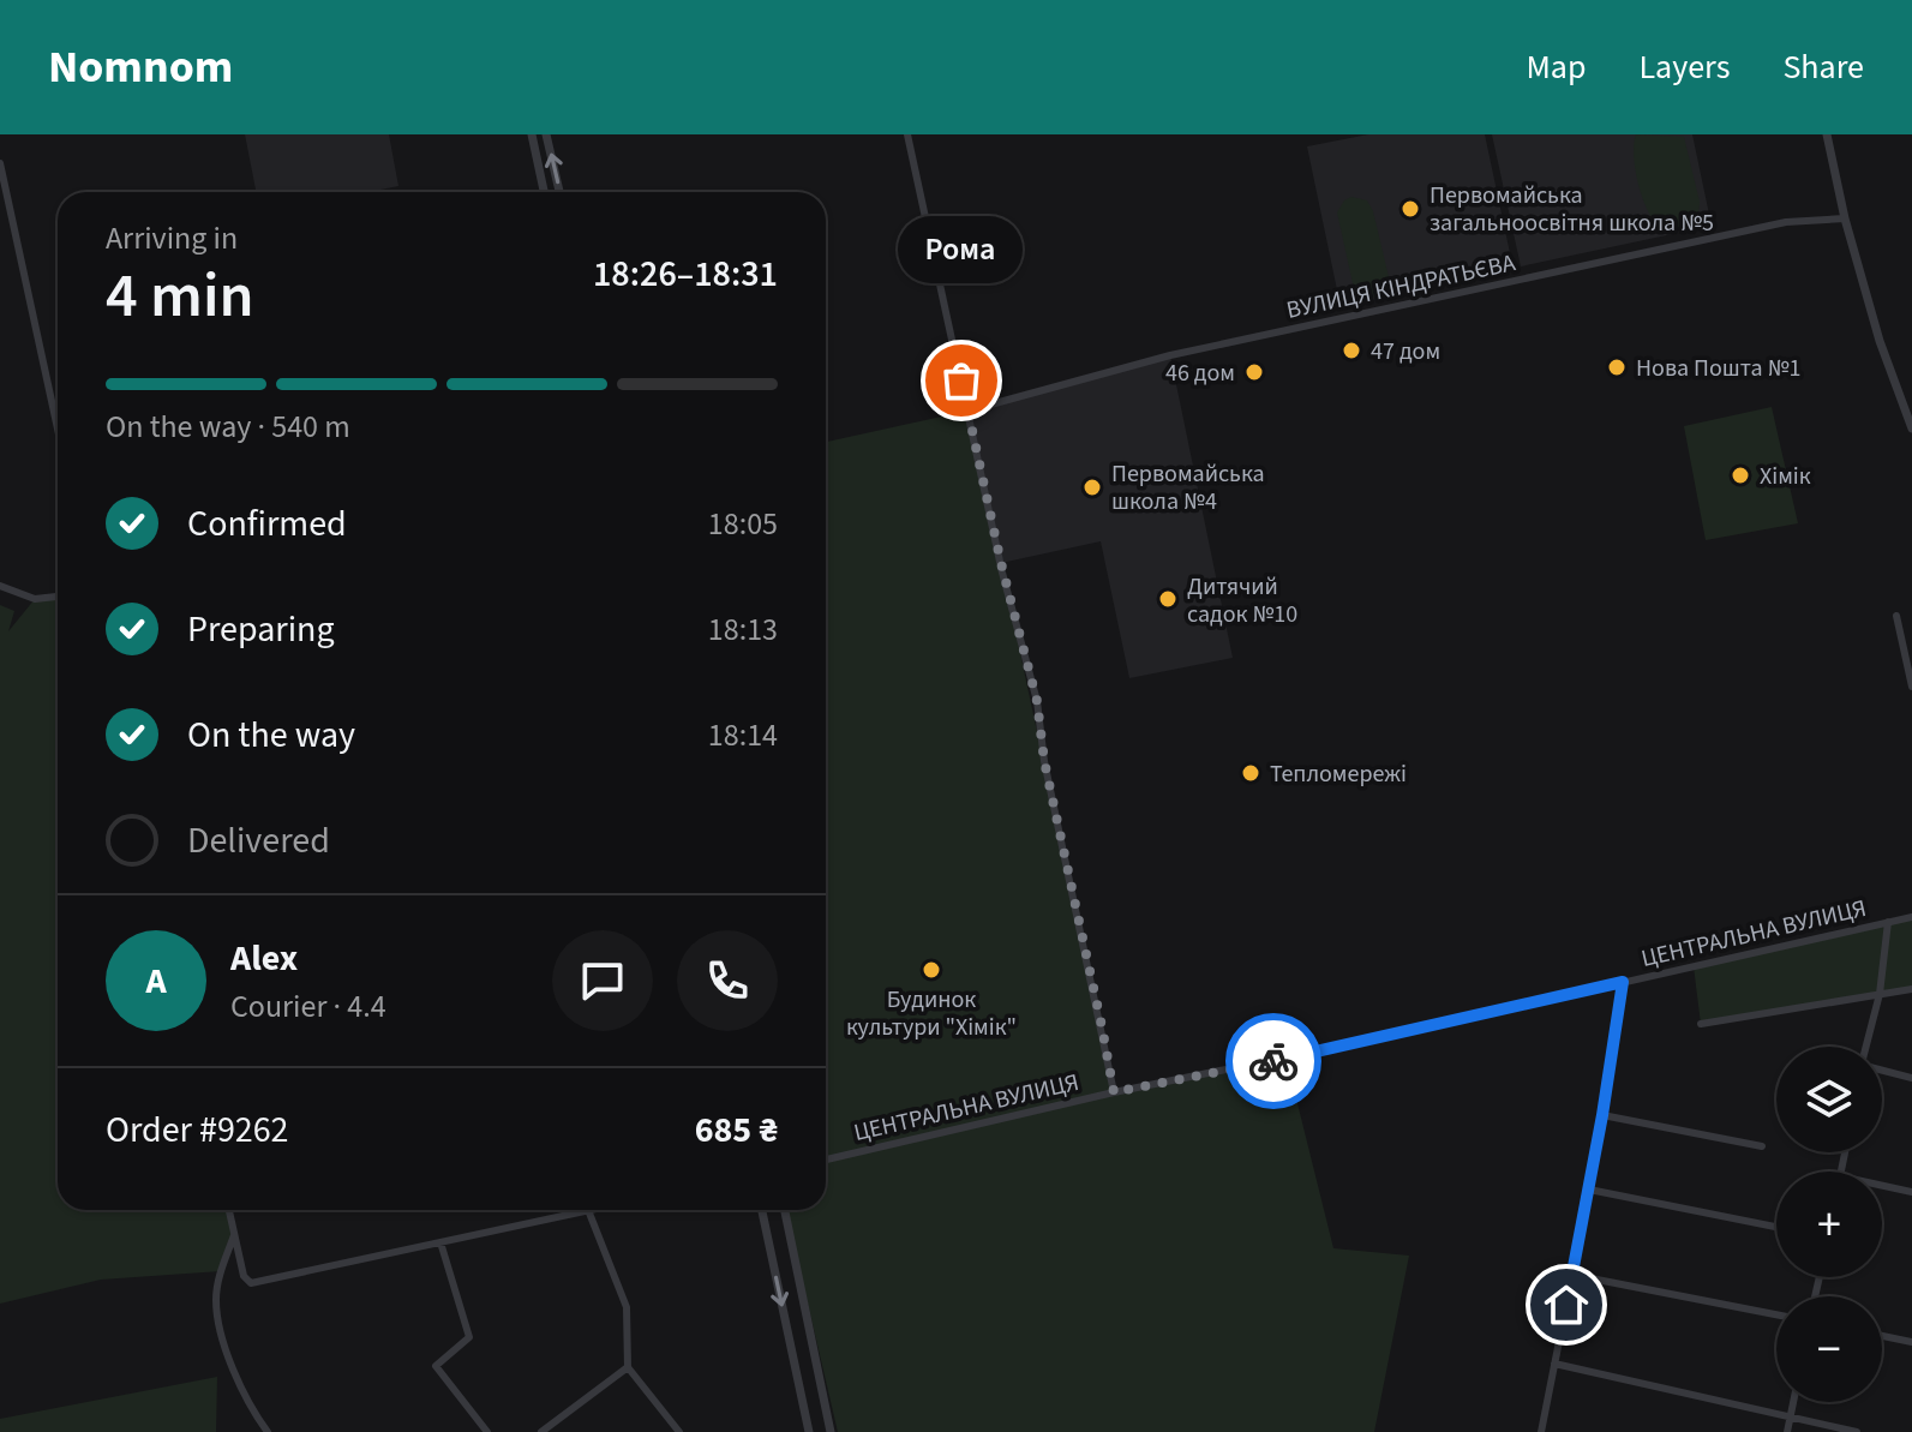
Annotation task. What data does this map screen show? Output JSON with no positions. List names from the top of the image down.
{
  "streets": {
    "street": ["ВУЛИЦЯ КІНДРАТЬЄВА", "ЦЕНТРАЛЬНА ВУЛИЦЯ"]
  },
  "places": [
    "Первомайська загальноосвітня школа №5",
    "47 дом",
    "Нова Пошта №1",
    "46 дом",
    "Рома",
    "Хімік",
    "Первомайська школа №4",
    "Дитячий садок №10",
    "Тепломережі",
    "Будинок культури \"Хімік\""
  ],
  "page": {
    "header": "Nomnom",
    "nav": ["Map", "Layers", "Share"],
    "heading": ["4 min", "Arriving in", "18:26–18:31"],
    "panel": [
      "Alex",
      "Courier · 4.4",
      "Order #9262",
      "685 ₴"
    ],
    "bubble": "Рома",
    "bar": "On the way · 540 m",
    "list": [
      ["Confirmed", "18:05"],
      ["Preparing", "18:13"],
      ["On the way", "18:14"],
      "Delivered"
    ],
    "round": "A",
    "map_buttons": ["+", "−"]
  }
}
